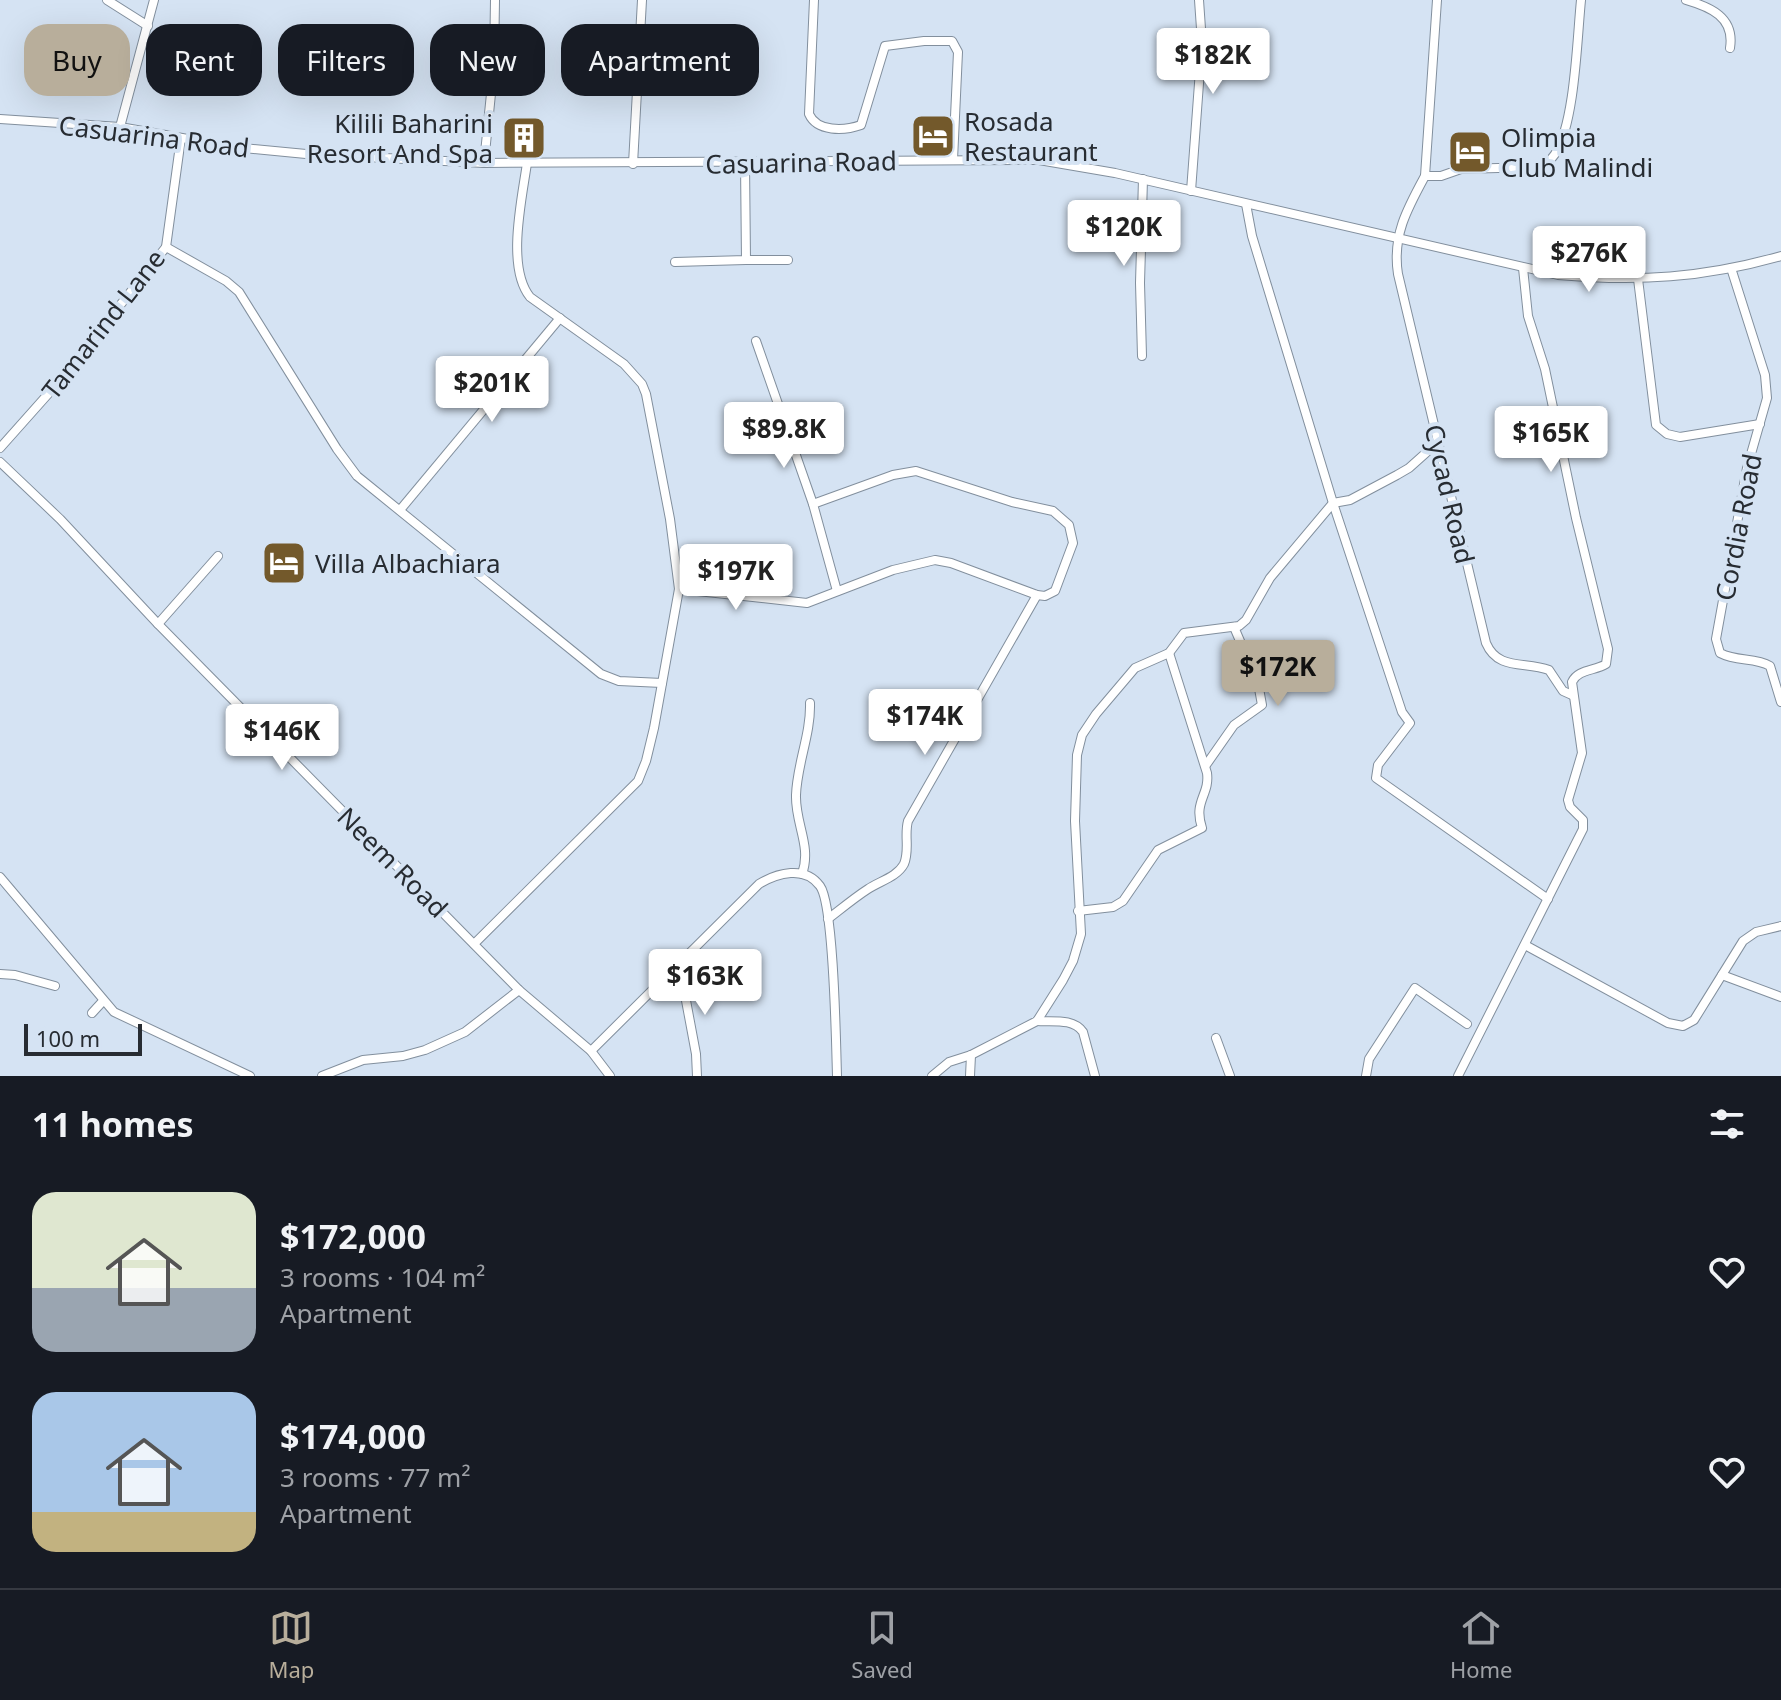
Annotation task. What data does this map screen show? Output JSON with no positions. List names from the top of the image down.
{
  "streets": {
    "street": [
      "Casuarina Road",
      "Tamarind Lane",
      "Cycad Road",
      "Cordia Road",
      "Neem Road"
    ]
  },
  "crossings": [
    ["Casuarina Road", "Tamarind Lane"],
    ["Casuarina Road", "Cycad Road"],
    ["Casuarina Road", "Cordia Road"]
  ],
  "places": {
    "hotel": ["Rosada Restaurant", "Olimpia Club Malindi", "Villa Albachiara"],
    "building": ["Kilili Baharini Resort And Spa"]
  },
  "scale_bar": "100 m",
  "page": {
    "chip": [
      "Buy",
      "Rent",
      "Filters",
      "New",
      "Apartment"
    ],
    "price": [
      "$182K",
      "$120K",
      "$276K",
      "$201K",
      "$89.8K",
      "$165K",
      "$197K",
      "$172K",
      "$174K",
      "$146K",
      "$163K"
    ],
    "scale": "100 m",
    "heading": "11 homes",
    "list": [
      {
        "name": "$172,000",
        "note": "3 rooms · 104 m² · Apartment"
      },
      {
        "name": "$174,000",
        "note": "3 rooms · 77 m² · Apartment"
      }
    ],
    "tabs": ["Map", "Saved", "Home"]
  }
}
